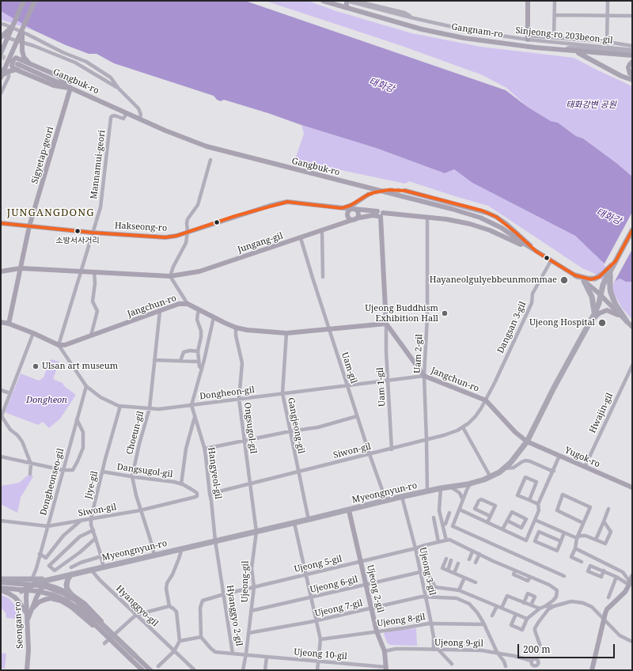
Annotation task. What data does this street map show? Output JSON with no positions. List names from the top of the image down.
{
  "streets": {
    "main road": [
      "Gangnam-ro",
      "Gangbuk-ro",
      "Sigyetap-geori",
      "Hakseong-ro",
      "Jungang-gil",
      "Jangchun-ro",
      "Yugok-ro",
      "Myeongnyun-ro",
      "Ujeong 2-gil",
      "Seongan-ro"
    ],
    "street": [
      "Sinjeong-ro 203beon-gil",
      "Mannamui-geori",
      "Dangsan 3-gil",
      "Uam 2-gil",
      "Uam-gil",
      "Uam 1-gil",
      "Dongheon-gil",
      "Hwajin-gil",
      "Gangjeong-gil",
      "Ongsugol-gil",
      "Choeun-gil",
      "Siwon-gil",
      "Dangsugol-gil",
      "Hangyeol-gil",
      "Dongheonseo-gil",
      "Jiye-gil",
      "Ujeong 5-gil",
      "Ujeong 3-gil",
      "Ujeong-gil",
      "Ujeong 6-gil",
      "Hyanggyo-gil",
      "Ujeong 7-gil",
      "Hyanggyo 2-gil",
      "Ujeong 8-gil",
      "Ujeong 9-gil",
      "Ujeong 10-gil"
    ]
  },
  "crossings": [
    ["Gangbuk-ro", "Sigyetap-geori"],
    ["Gangbuk-ro", "Mannamui-geori"],
    ["Gangbuk-ro", "Dangsan 3-gil"],
    ["Gangbuk-ro", "Myeongnyun-ro"],
    ["Sigyetap-geori", "Hakseong-ro"],
    ["Sigyetap-geori", "Jungang-gil"],
    ["Mannamui-geori", "Hakseong-ro"],
    ["Mannamui-geori", "Jungang-gil"],
    ["Mannamui-geori", "Jangchun-ro"],
    ["Mannamui-geori", "Dongheon-gil"],
    ["Jungang-gil", "Uam-gil"],
    ["Jangchun-ro", "Dangsan 3-gil"],
    ["Jangchun-ro", "Uam 2-gil"],
    ["Jangchun-ro", "Uam-gil"],
    ["Jangchun-ro", "Uam 1-gil"],
    ["Jangchun-ro", "Dongheon-gil"],
    ["Jangchun-ro", "Gangjeong-gil"],
    ["Jangchun-ro", "Ongsugol-gil"],
    ["Jangchun-ro", "Choeun-gil"],
    ["Jangchun-ro", "Siwon-gil"],
    ["Jangchun-ro", "Yugok-ro"],
    ["Jangchun-ro", "Myeongnyun-ro"],
    ["Dangsan 3-gil", "Siwon-gil"],
    ["Uam 2-gil", "Dongheon-gil"],
    ["Uam 2-gil", "Siwon-gil"],
    ["Uam 2-gil", "Myeongnyun-ro"],
    ["Uam-gil", "Dongheon-gil"],
    ["Uam-gil", "Siwon-gil"],
    ["Uam-gil", "Myeongnyun-ro"],
    ["Uam 1-gil", "Dongheon-gil"],
    ["Uam 1-gil", "Siwon-gil"],
    ["Dongheon-gil", "Gangjeong-gil"],
    ["Dongheon-gil", "Ongsugol-gil"],
    ["Dongheon-gil", "Choeun-gil"],
    ["Dongheon-gil", "Hangyeol-gil"],
    ["Dongheon-gil", "Dongheonseo-gil"],
    ["Dongheon-gil", "Jiye-gil"],
    ["Hwajin-gil", "Yugok-ro"],
    ["Gangjeong-gil", "Siwon-gil"],
    ["Gangjeong-gil", "Myeongnyun-ro"],
    ["Ongsugol-gil", "Siwon-gil"],
    ["Ongsugol-gil", "Myeongnyun-ro"],
    ["Ongsugol-gil", "Ujeong-gil"],
    ["Choeun-gil", "Siwon-gil"],
    ["Choeun-gil", "Dangsugol-gil"],
    ["Choeun-gil", "Myeongnyun-ro"],
    ["Siwon-gil", "Dangsugol-gil"],
    ["Siwon-gil", "Hangyeol-gil"],
    ["Siwon-gil", "Dongheonseo-gil"],
    ["Siwon-gil", "Jiye-gil"],
    ["Yugok-ro", "Myeongnyun-ro"],
    ["Dangsugol-gil", "Jiye-gil"],
    ["Hangyeol-gil", "Myeongnyun-ro"],
    ["Hangyeol-gil", "Hyanggyo 2-gil"],
    ["Dongheonseo-gil", "Myeongnyun-ro"],
    ["Jiye-gil", "Myeongnyun-ro"],
    ["Myeongnyun-ro", "Ujeong 3-gil"],
    ["Myeongnyun-ro", "Ujeong-gil"],
    ["Myeongnyun-ro", "Ujeong 2-gil"],
    ["Myeongnyun-ro", "Hyanggyo-gil"],
    ["Myeongnyun-ro", "Hyanggyo 2-gil"],
    ["Ujeong 5-gil", "Ujeong 3-gil"],
    ["Ujeong 5-gil", "Ujeong-gil"],
    ["Ujeong 5-gil", "Ujeong 2-gil"],
    ["Ujeong 5-gil", "Hyanggyo 2-gil"],
    ["Ujeong 3-gil", "Ujeong 6-gil"],
    ["Ujeong 3-gil", "Ujeong 7-gil"],
    ["Ujeong 3-gil", "Ujeong 8-gil"],
    ["Ujeong 3-gil", "Ujeong 9-gil"],
    ["Ujeong-gil", "Ujeong 6-gil"],
    ["Ujeong-gil", "Ujeong 7-gil"],
    ["Ujeong-gil", "Ujeong 10-gil"],
    ["Ujeong 6-gil", "Ujeong 2-gil"],
    ["Ujeong 2-gil", "Ujeong 7-gil"],
    ["Ujeong 2-gil", "Ujeong 8-gil"],
    ["Ujeong 2-gil", "Ujeong 9-gil"],
    ["Ujeong 2-gil", "Ujeong 10-gil"],
    ["Ujeong 7-gil", "Ujeong 8-gil"],
    ["Ujeong 7-gil", "Ujeong 9-gil"],
    ["Hyanggyo 2-gil", "Ujeong 10-gil"]
  ],
  "districts": ["JUNGANGDONG"],
  "water": ["태화강"],
  "parks": ["태화강변 공원", "Dongheon"],
  "places": [
    "소방서사거리",
    "Hayaneolgulyebbeunmommae",
    "Ujeong Buddhism Exhibition Hall",
    "Ujeong Hospital",
    "Ulsan art museum"
  ],
  "scale_bar": "200 m"
}
